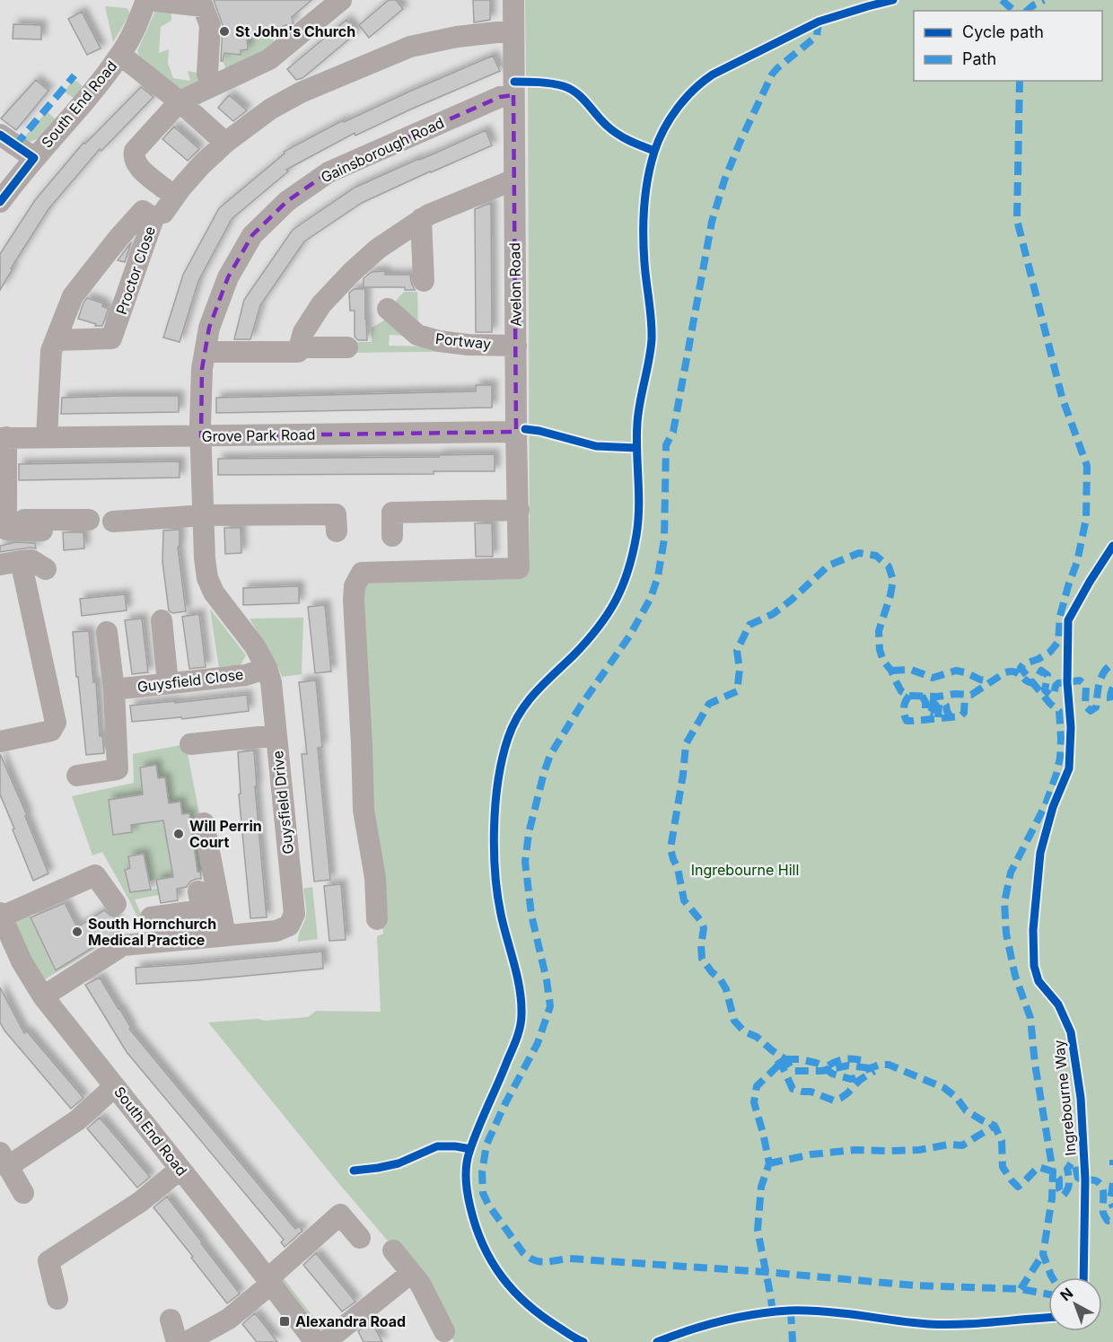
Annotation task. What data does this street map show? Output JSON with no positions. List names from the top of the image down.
{
  "streets": {
    "street": [
      "South End Road",
      "Gainsborough Road",
      "Proctor Close",
      "Avelon Road",
      "Portway",
      "Grove Park Road",
      "Guysfield Close",
      "Guysfield Drive"
    ],
    "cycle path": ["Ingrebourne Way"]
  },
  "crossings": [
    ["South End Road", "Guysfield Drive"],
    ["Gainsborough Road", "Avelon Road"],
    ["Gainsborough Road", "Grove Park Road"],
    ["Gainsborough Road", "Guysfield Drive"],
    ["Proctor Close", "Grove Park Road"],
    ["Avelon Road", "Portway"],
    ["Avelon Road", "Grove Park Road"],
    ["Grove Park Road", "Guysfield Drive"],
    ["Guysfield Close", "Guysfield Drive"]
  ],
  "parks": ["Ingrebourne Hill"],
  "places": {
    "other": ["St John's Church", "Will Perrin Court", "South Hornchurch Medical Practice"],
    "transit": ["Alexandra Road"]
  },
  "legend": ["Cycle path", "Path"],
  "north": "top left"
}
